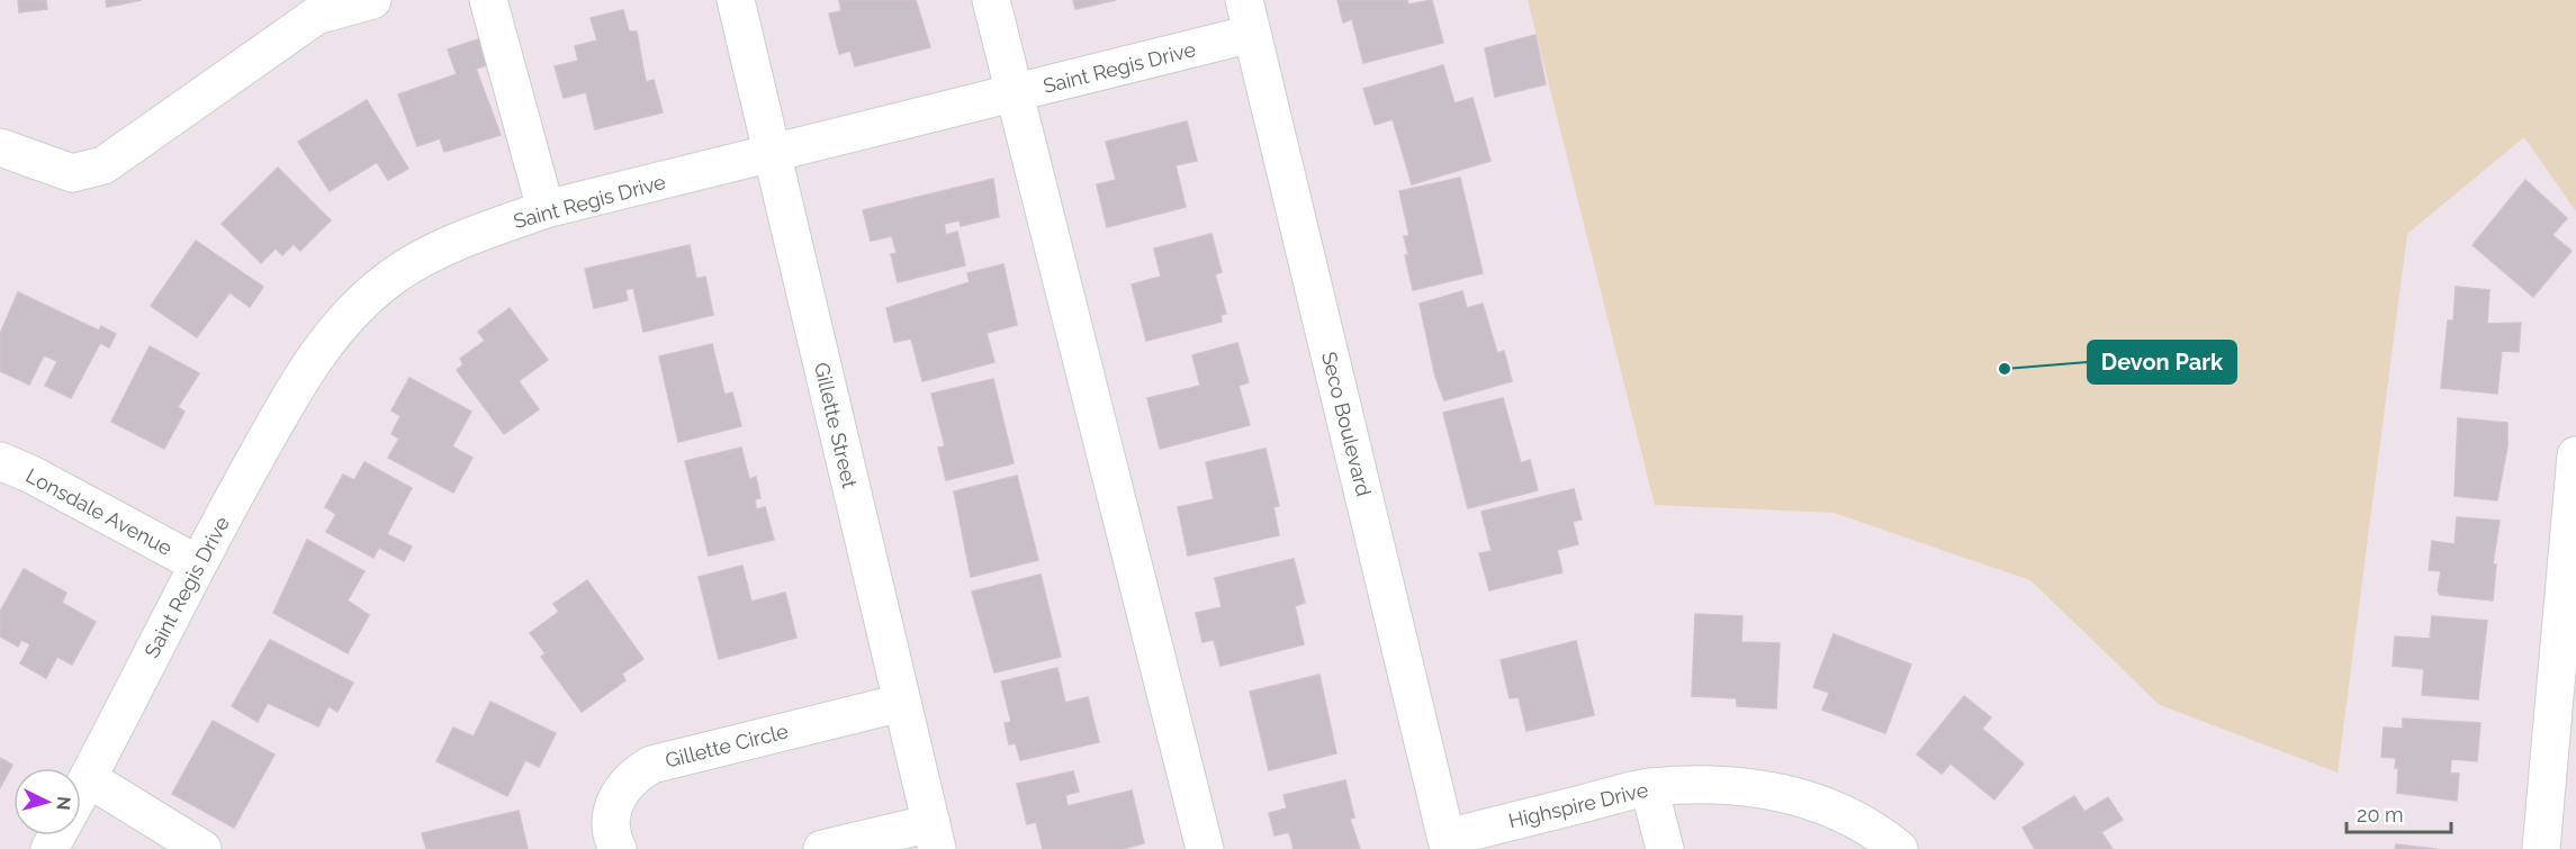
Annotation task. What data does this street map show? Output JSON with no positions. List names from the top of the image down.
{
  "streets": {
    "street": [
      "Saint Regis Drive",
      "Seco Boulevard",
      "Gillette Street",
      "Lonsdale Avenue",
      "Gillette Circle",
      "Highspire Drive"
    ]
  },
  "crossings": [
    ["Saint Regis Drive", "Seco Boulevard"],
    ["Saint Regis Drive", "Gillette Street"],
    ["Saint Regis Drive", "Lonsdale Avenue"],
    ["Seco Boulevard", "Highspire Drive"],
    ["Gillette Street", "Gillette Circle"]
  ],
  "places": ["Devon Park"],
  "scale_bar": "20 m",
  "north": "right"
}
